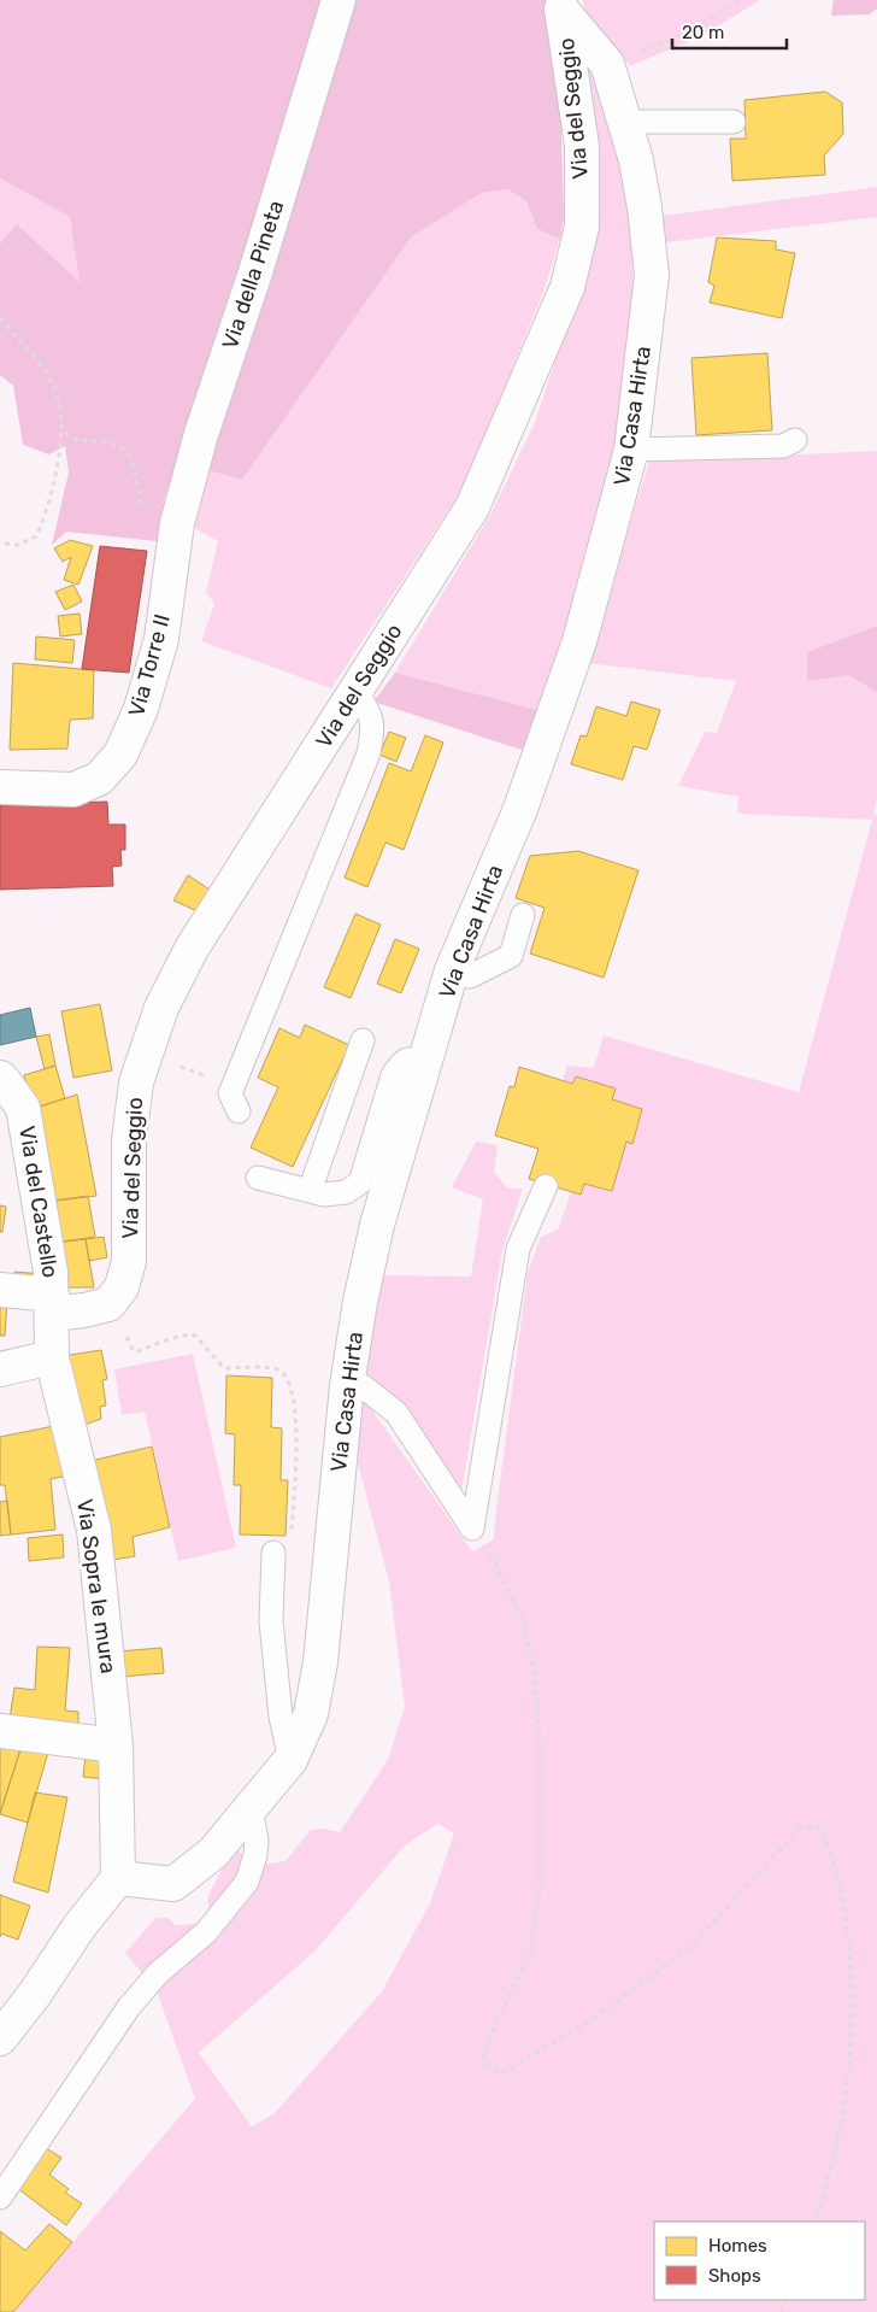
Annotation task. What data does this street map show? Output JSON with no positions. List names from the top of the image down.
{
  "streets": {
    "street": [
      "Via del Seggio",
      "Via della Pineta",
      "Via Casa Hirta",
      "Via Torre II",
      "Via del Castello",
      "Via Sopra le mura"
    ]
  },
  "crossings": [
    ["Via del Seggio", "Via Casa Hirta"],
    ["Via della Pineta", "Via Torre II"],
    ["Via Casa Hirta", "Via Sopra le mura"],
    ["Via del Castello", "Via Sopra le mura"]
  ],
  "legend": ["Homes", "Shops"],
  "scale_bar": "20 m"
}
